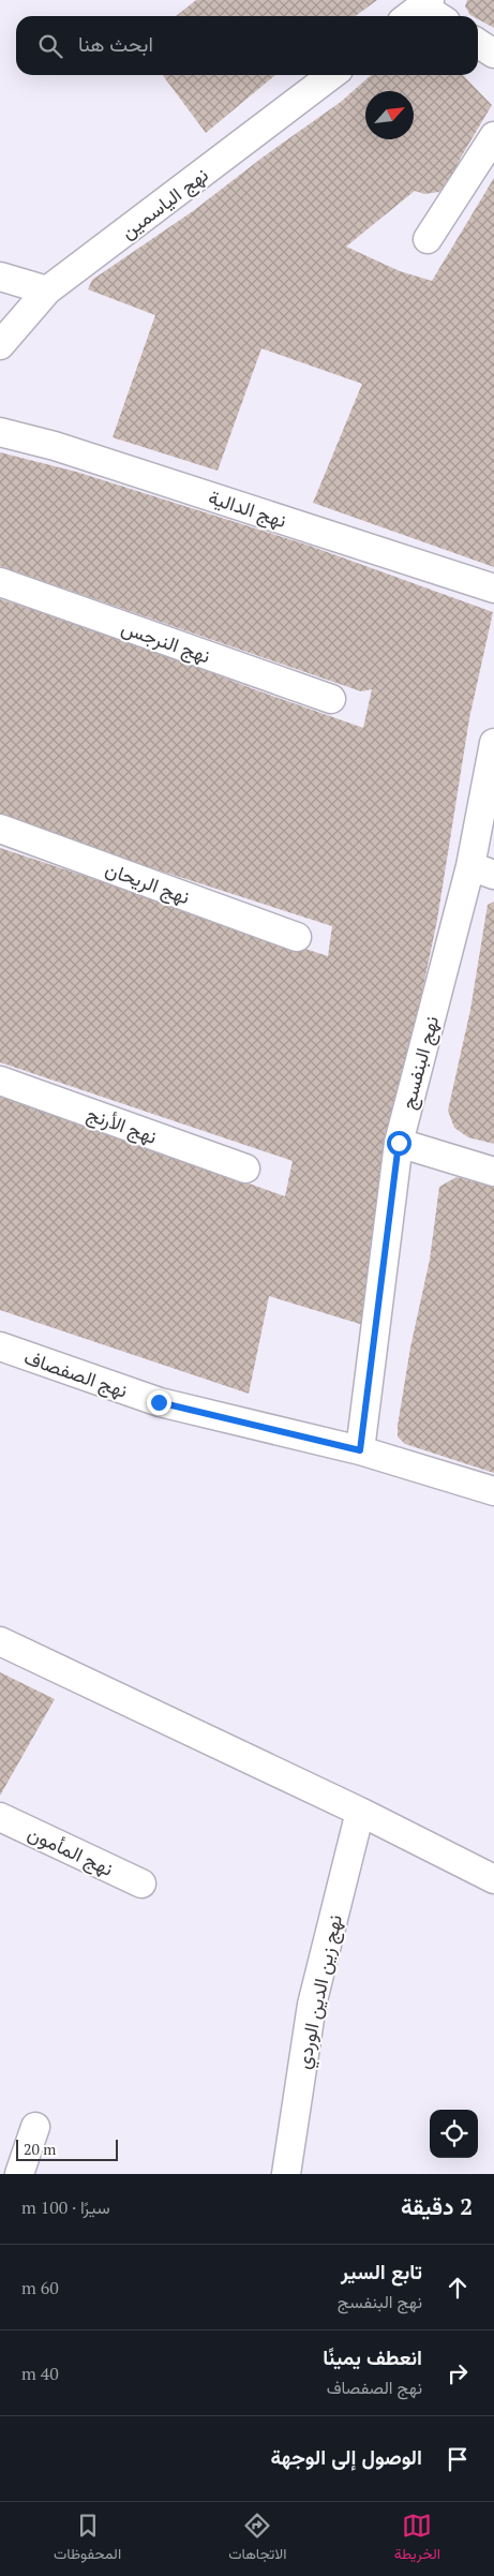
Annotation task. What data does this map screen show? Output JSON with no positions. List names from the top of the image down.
{
  "streets": {
    "street": [
      "نهج الياسمين",
      "نهج الدالية",
      "نهج النرجس",
      "نهج الريحان",
      "نهج البنفسج",
      "نهج الأرنج",
      "نهج الصفصاف",
      "نهج المأمون",
      "نهج زين الدين الوردي"
    ]
  },
  "crossings": [
    ["نهج البنفسج", "نهج الصفصاف"]
  ],
  "scale_bar": "20 m",
  "north": "top right",
  "page": {
    "search": "ابحث هنا",
    "scale": "20 m",
    "heading": ["2 دقيقة", "سيرًا · 100 m"],
    "list": [
      ["تابع السير", "نهج البنفسج", "60 m"],
      ["انعطف يمينًا", "نهج الصفصاف", "40 m"],
      "الوصول إلى الوجهة"
    ],
    "nav": ["الخريطة", "الاتجاهات", "المحفوظات"]
  }
}
